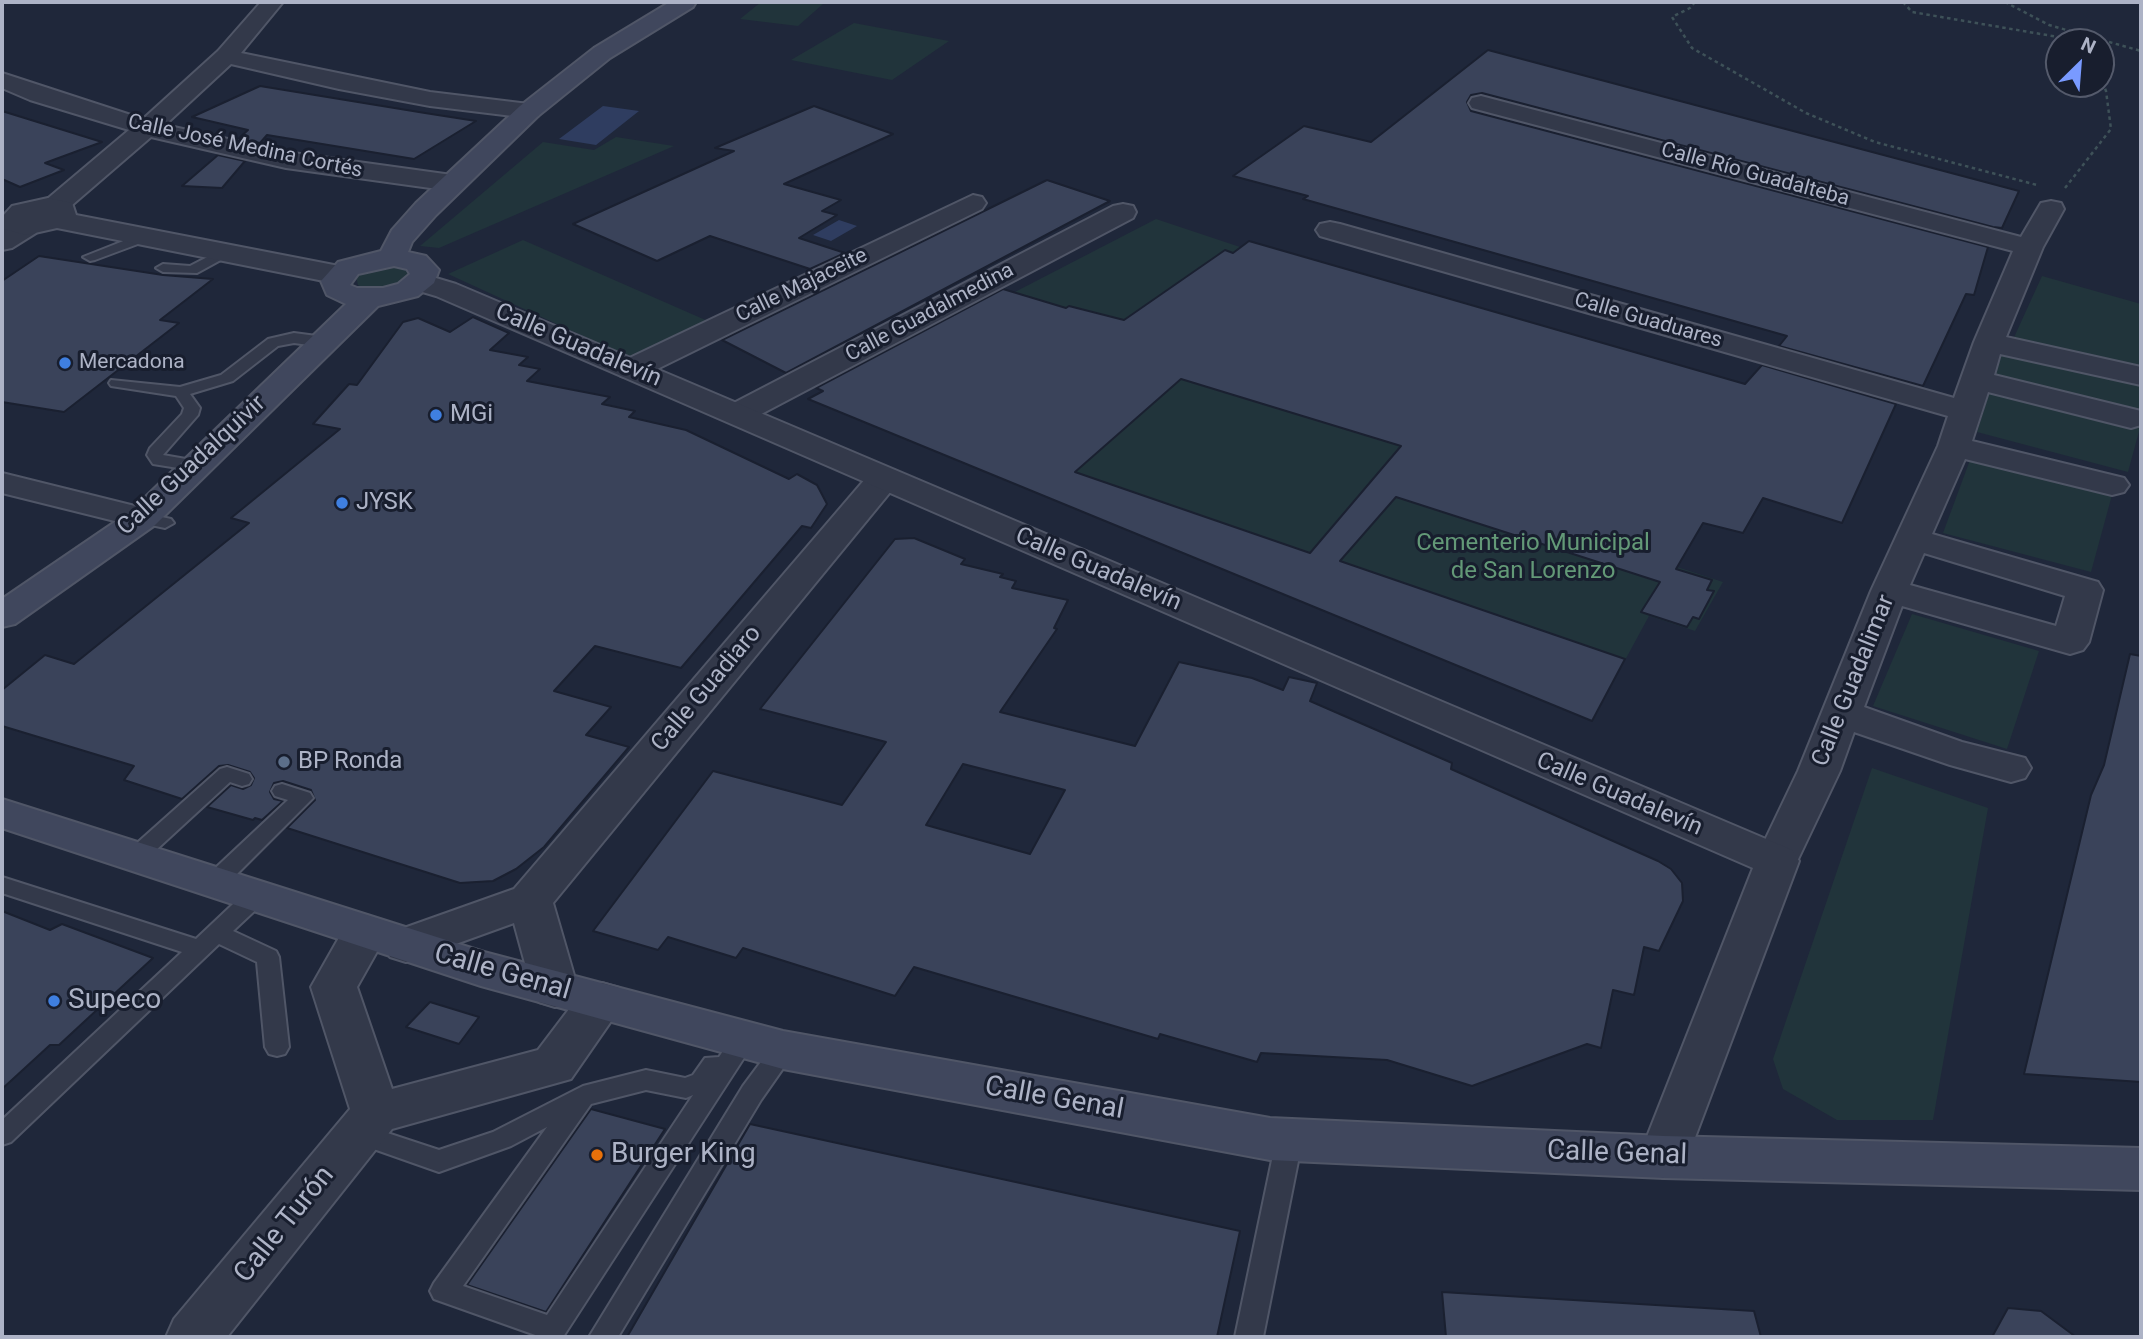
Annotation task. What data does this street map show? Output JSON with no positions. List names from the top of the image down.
{
  "streets": {
    "main road": ["Calle Guadalquivir", "Calle Genal"],
    "street": [
      "Calle José Medina Cortés",
      "Calle Río Guadalteba",
      "Calle Majaceite",
      "Calle Guadalmedina",
      "Calle Guaduares",
      "Calle Guadalevín",
      "Calle Guadalimar",
      "Calle Guadiaro",
      "Calle Turón"
    ]
  },
  "crossings": [
    ["Calle Río Guadalteba", "Calle Guadalimar"],
    ["Calle Majaceite", "Calle Guadalevín"],
    ["Calle Guadalmedina", "Calle Guadalevín"],
    ["Calle Guaduares", "Calle Guadalimar"],
    ["Calle Guadalevín", "Calle Guadalimar"],
    ["Calle Guadalevín", "Calle Guadiaro"],
    ["Calle Guadalimar", "Calle Genal"],
    ["Calle Guadiaro", "Calle Genal"]
  ],
  "parks": ["Cementerio Municipal de San Lorenzo"],
  "places": [
    "Mercadona",
    "MGi",
    "JYSK",
    "BP Ronda",
    "Supeco",
    "Burger King"
  ],
  "north": "top right"
}
